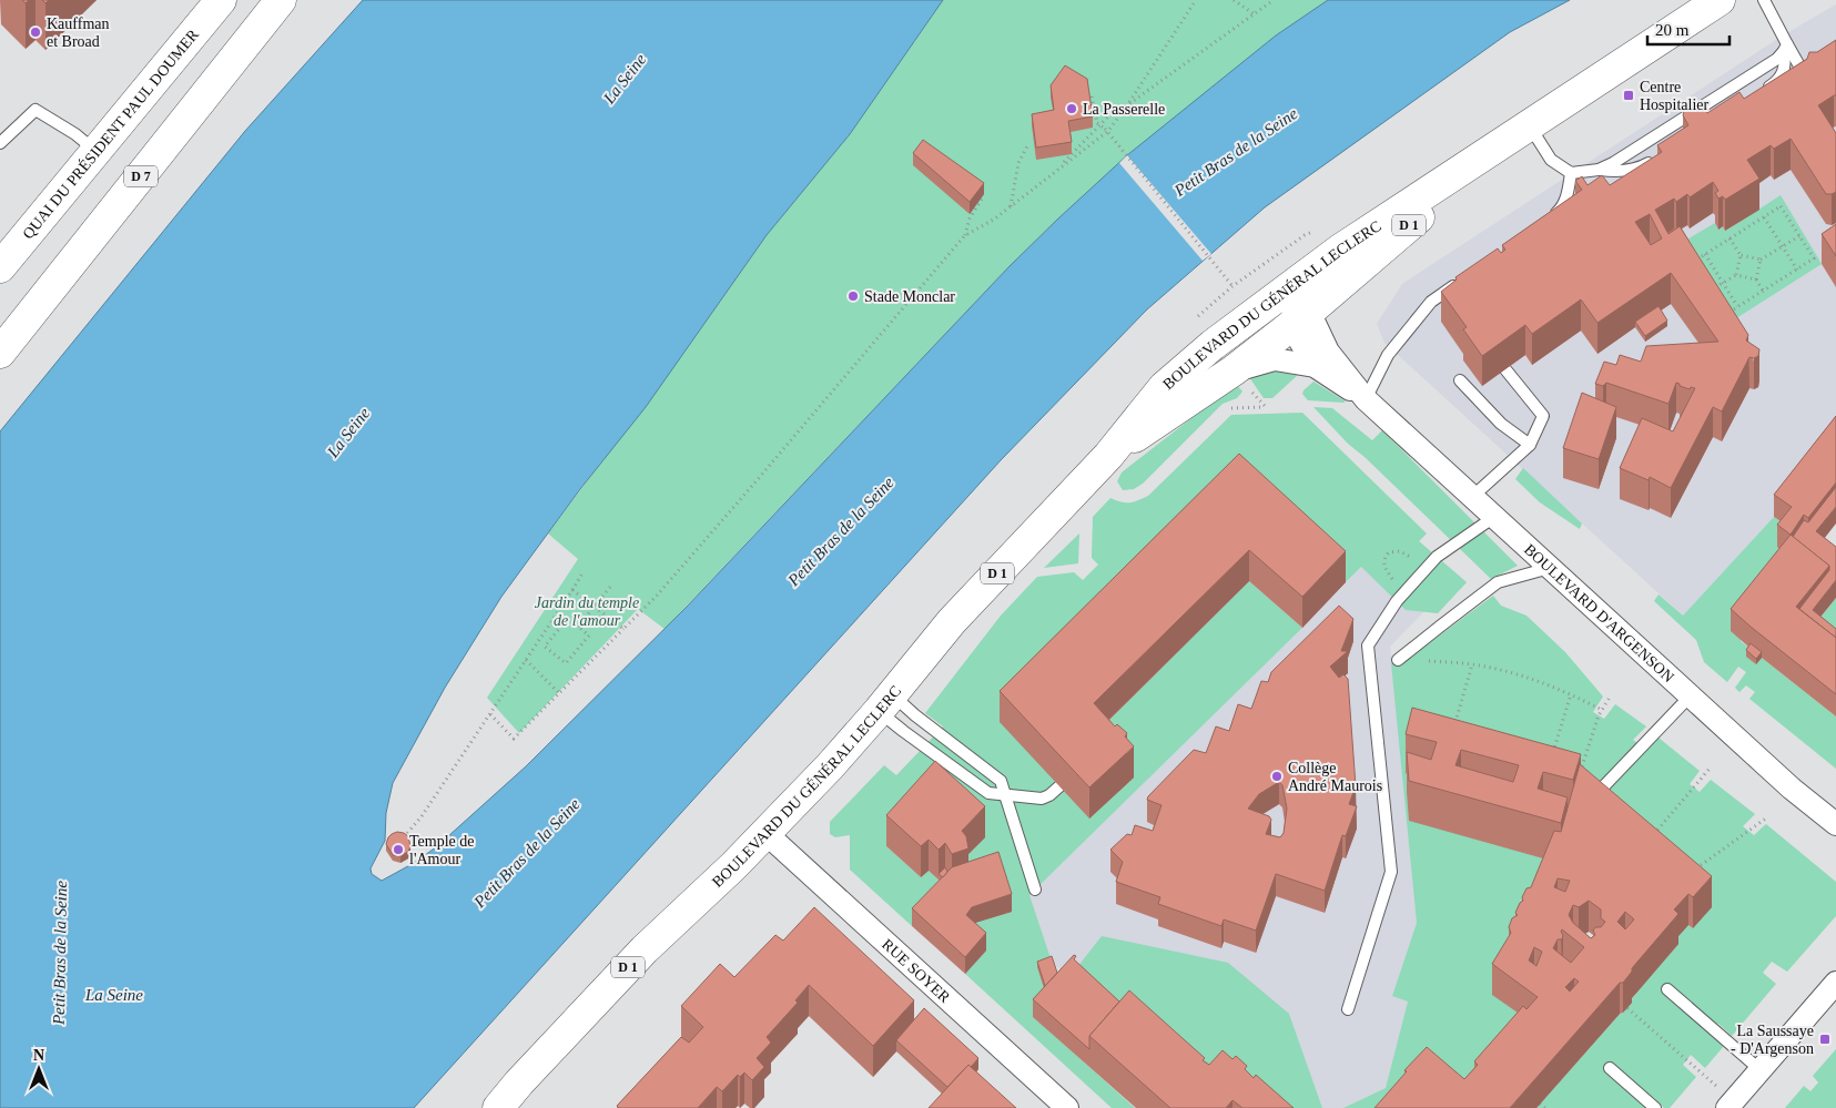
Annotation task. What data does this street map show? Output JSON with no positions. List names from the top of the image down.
{
  "streets": {
    "main road": [
      "QUAI DU PRÉSIDENT PAUL DOUMER",
      "D 7",
      "D 1",
      "BOULEVARD DU GÉNÉRAL LECLERC"
    ],
    "street": ["BOULEVARD D'ARGENSON", "RUE SOYER"]
  },
  "crossings": [
    ["BOULEVARD DU GÉNÉRAL LECLERC", "BOULEVARD D'ARGENSON"],
    ["BOULEVARD DU GÉNÉRAL LECLERC", "RUE SOYER"]
  ],
  "water": ["La Seine", "Petit Bras de la Seine"],
  "parks": ["Jardin du temple de l'amour"],
  "places": {
    "other": [
      "Kauffman et Broad",
      "La Passerelle",
      "Stade Monclar",
      "Collège André Maurois",
      "Temple de l'Amour"
    ],
    "transit": ["Centre Hospitalier", "La Saussaye - D'Argenson"]
  },
  "scale_bar": "20 m",
  "north": "top"
}
